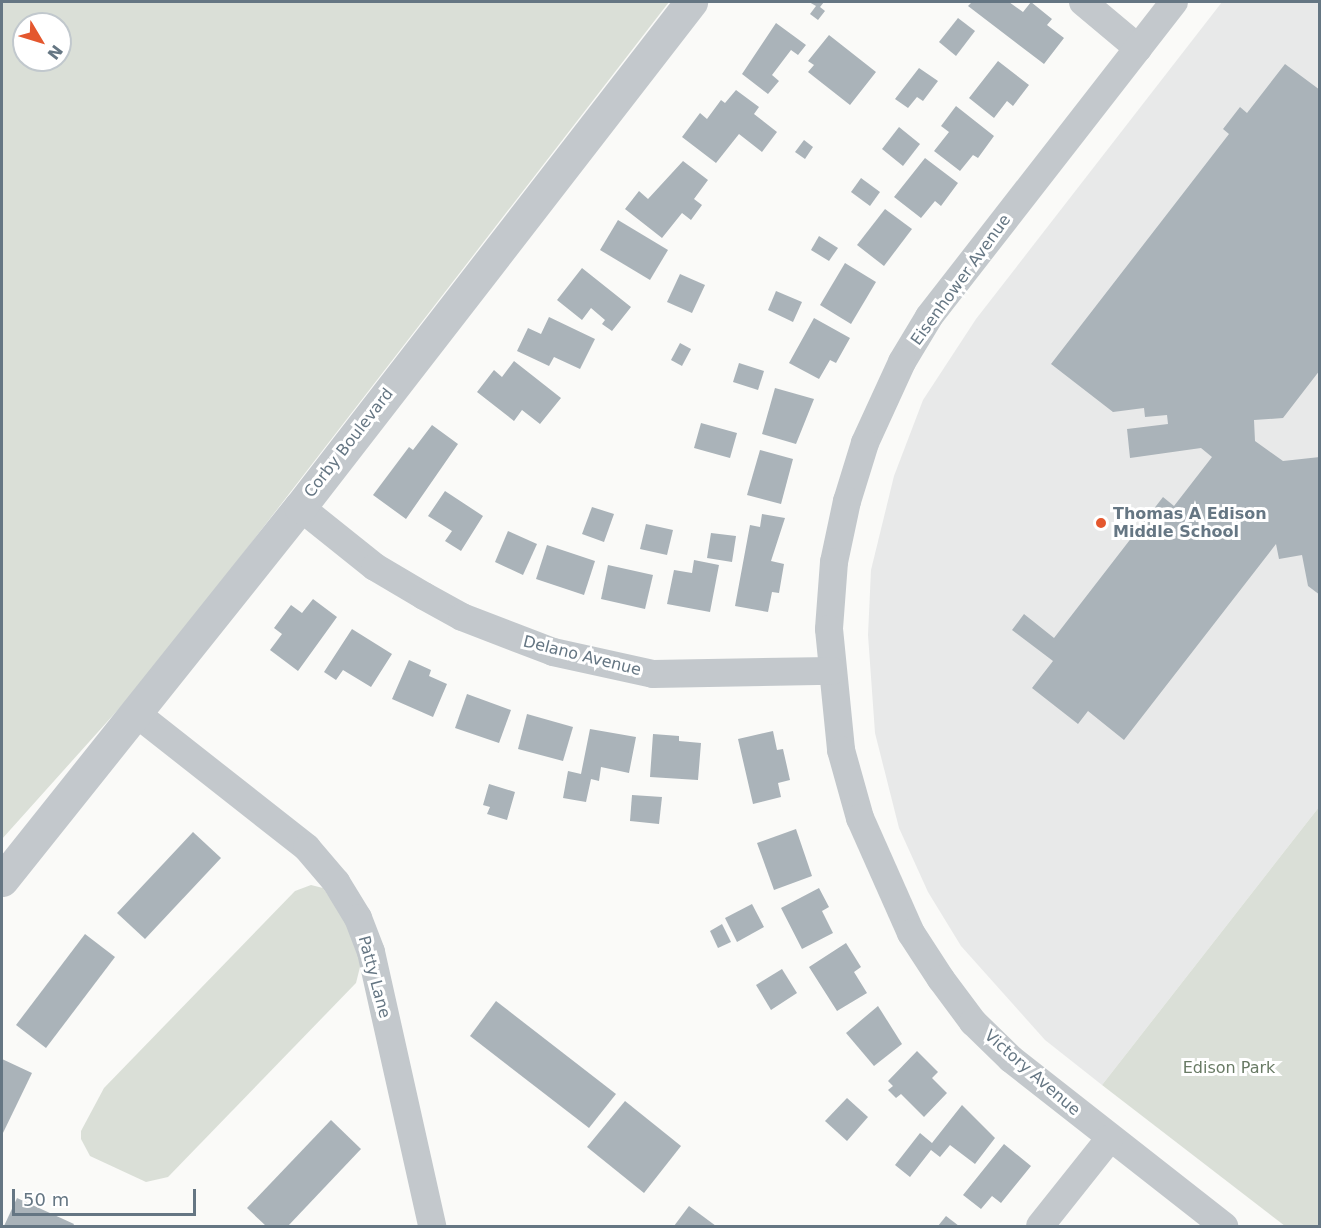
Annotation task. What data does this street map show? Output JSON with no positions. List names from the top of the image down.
{
  "streets": {
    "street": [
      "Eisenhower Avenue",
      "Corby Boulevard",
      "Delano Avenue",
      "Patty Lane",
      "Victory Avenue"
    ]
  },
  "crossings": [
    ["Eisenhower Avenue", "Delano Avenue"],
    ["Eisenhower Avenue", "Victory Avenue"],
    ["Corby Boulevard", "Delano Avenue"],
    ["Corby Boulevard", "Patty Lane"],
    ["Delano Avenue", "Victory Avenue"]
  ],
  "parks": ["Edison Park"],
  "places": ["Thomas A Edison Middle School"],
  "scale_bar": "50 m",
  "north": "bottom right"
}
